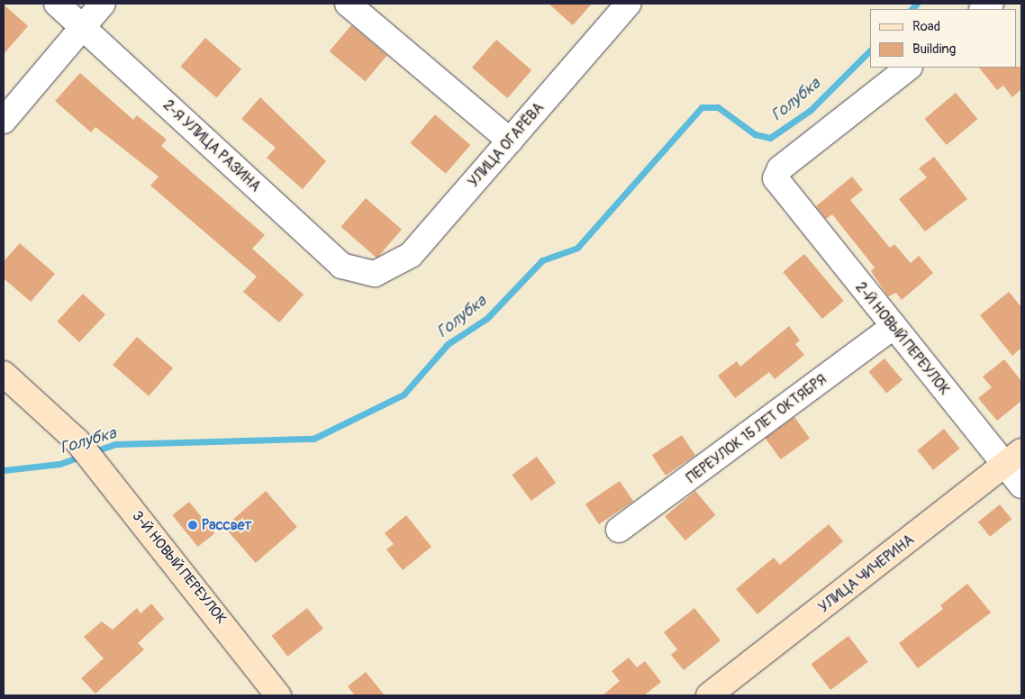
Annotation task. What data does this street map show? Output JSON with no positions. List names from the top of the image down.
{
  "streets": {
    "street": [
      "УЛИЦА ОГАРЁВА",
      "2-Я УЛИЦА РАЗИНА",
      "2-Й НОВЫЙ ПЕРЕУЛОК",
      "ПЕРЕУЛОК 15 ЛЕТ ОКТЯБРЯ",
      "3-Й НОВЫЙ ПЕРЕУЛОК",
      "УЛИЦА ЧИЧЕРИНА"
    ]
  },
  "crossings": [
    ["УЛИЦА ОГАРЁВА", "2-Я УЛИЦА РАЗИНА"],
    ["2-Й НОВЫЙ ПЕРЕУЛОК", "ПЕРЕУЛОК 15 ЛЕТ ОКТЯБРЯ"],
    ["2-Й НОВЫЙ ПЕРЕУЛОК", "УЛИЦА ЧИЧЕРИНА"]
  ],
  "water": ["Голубка"],
  "places": ["Рассвет"],
  "legend": ["Road", "Building"]
}
